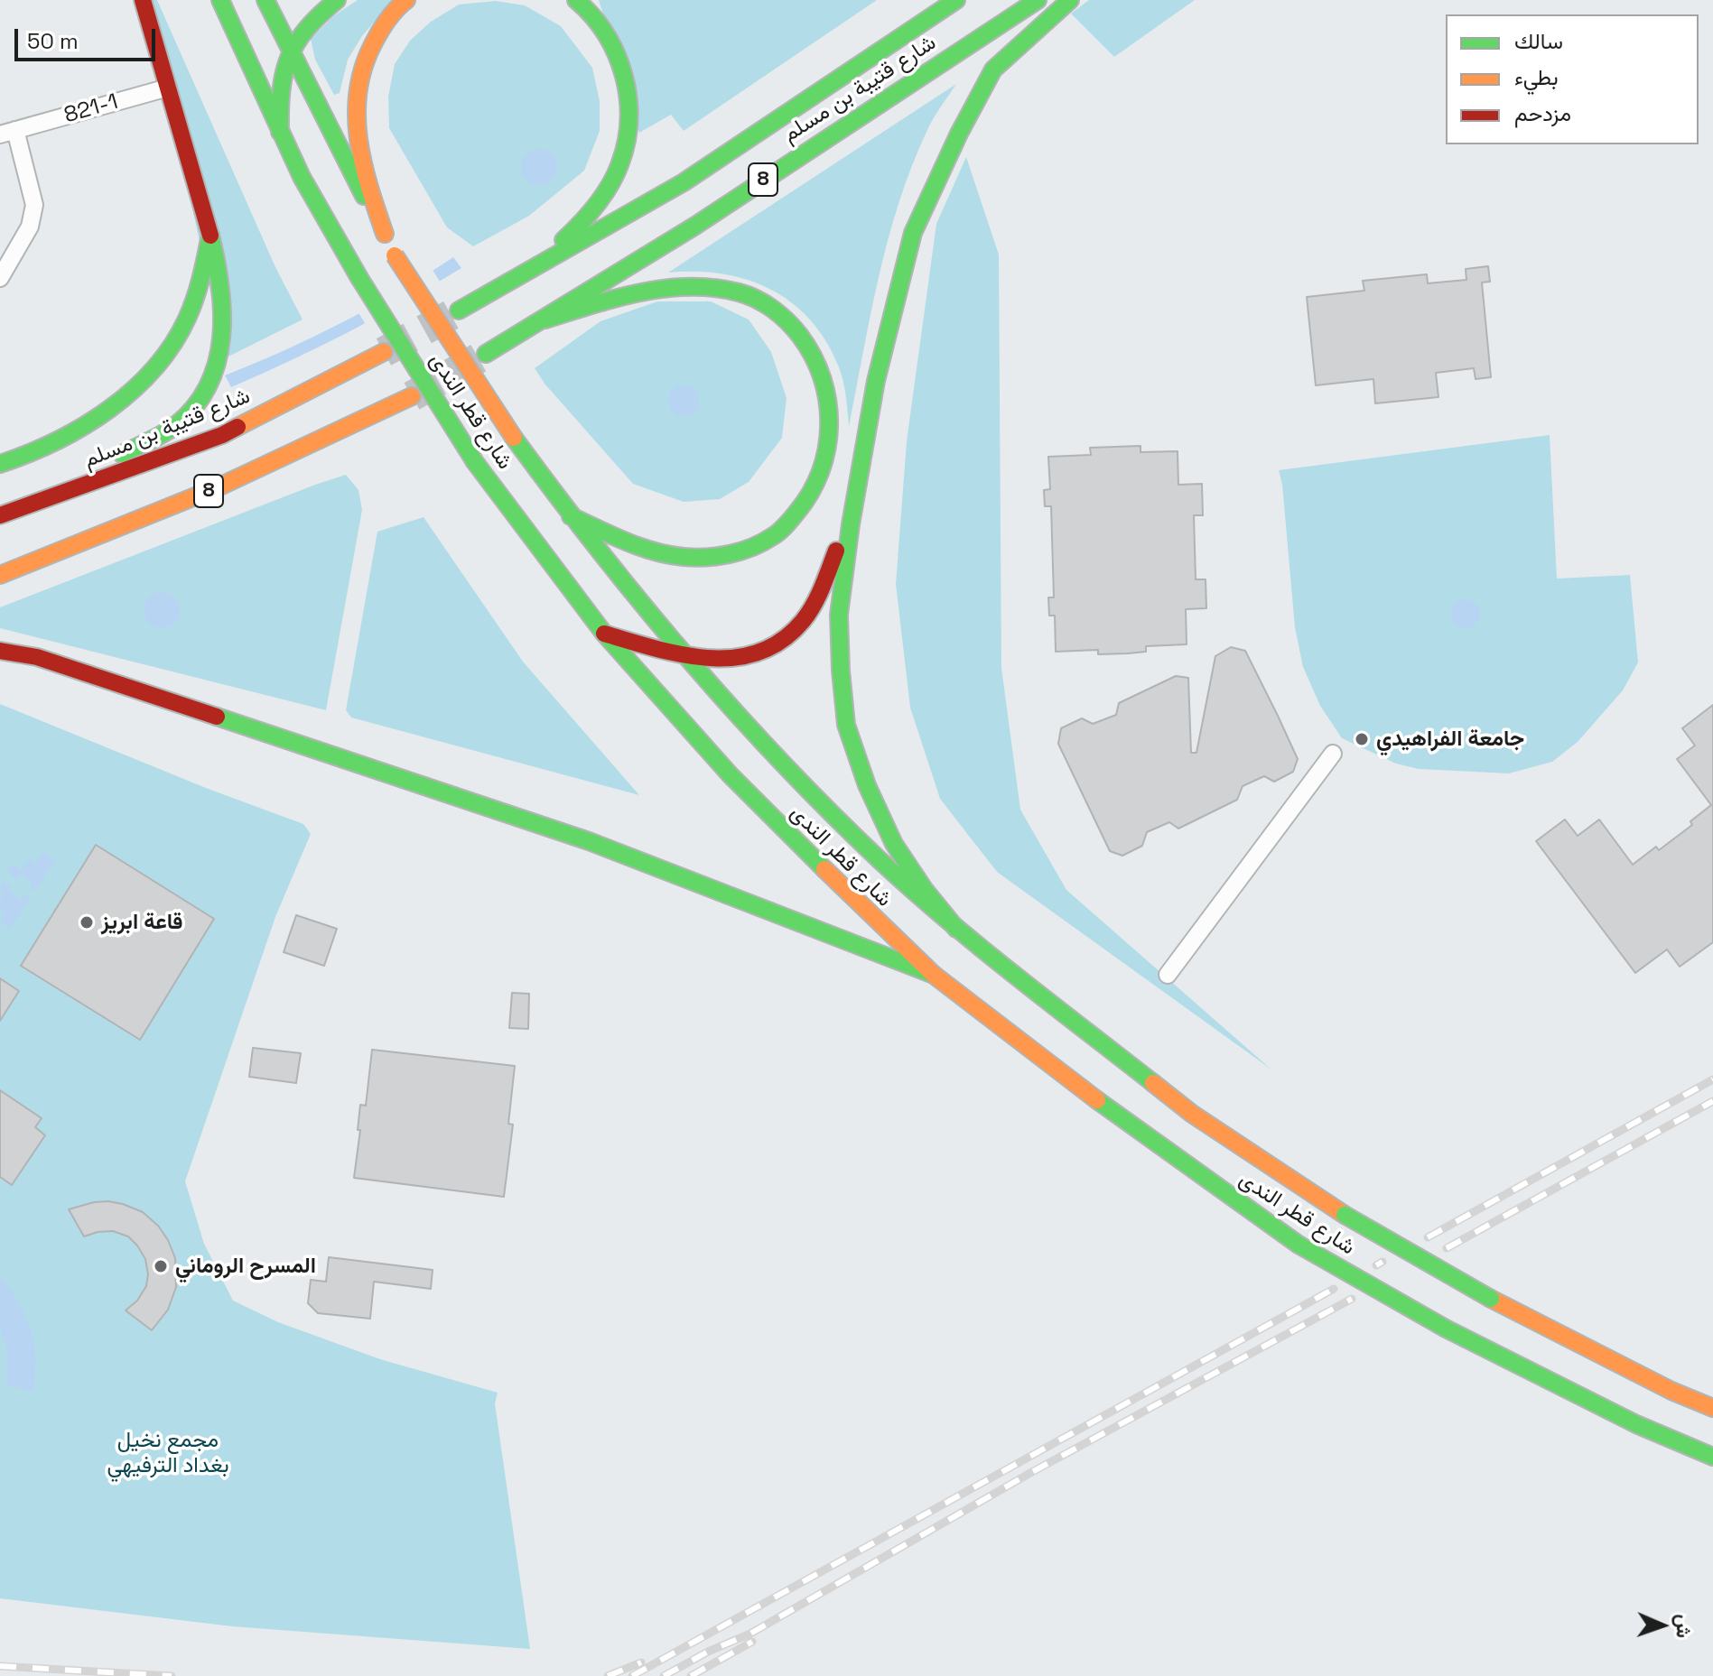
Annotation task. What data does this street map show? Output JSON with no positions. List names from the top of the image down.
{
  "streets": {
    "main road": ["شارع قتيبة بن مسلم", "8", "شارع قطر الندى"],
    "street": ["821-1"]
  },
  "parks": ["مجمع نخيل بغداد الترفيهي"],
  "places": ["جامعة الفراهيدي", "قاعة ابريز", "المسرح الروماني"],
  "legend": ["سالك", "بطيء", "مزدحم"],
  "scale_bar": "50 m",
  "north": "right"
}
